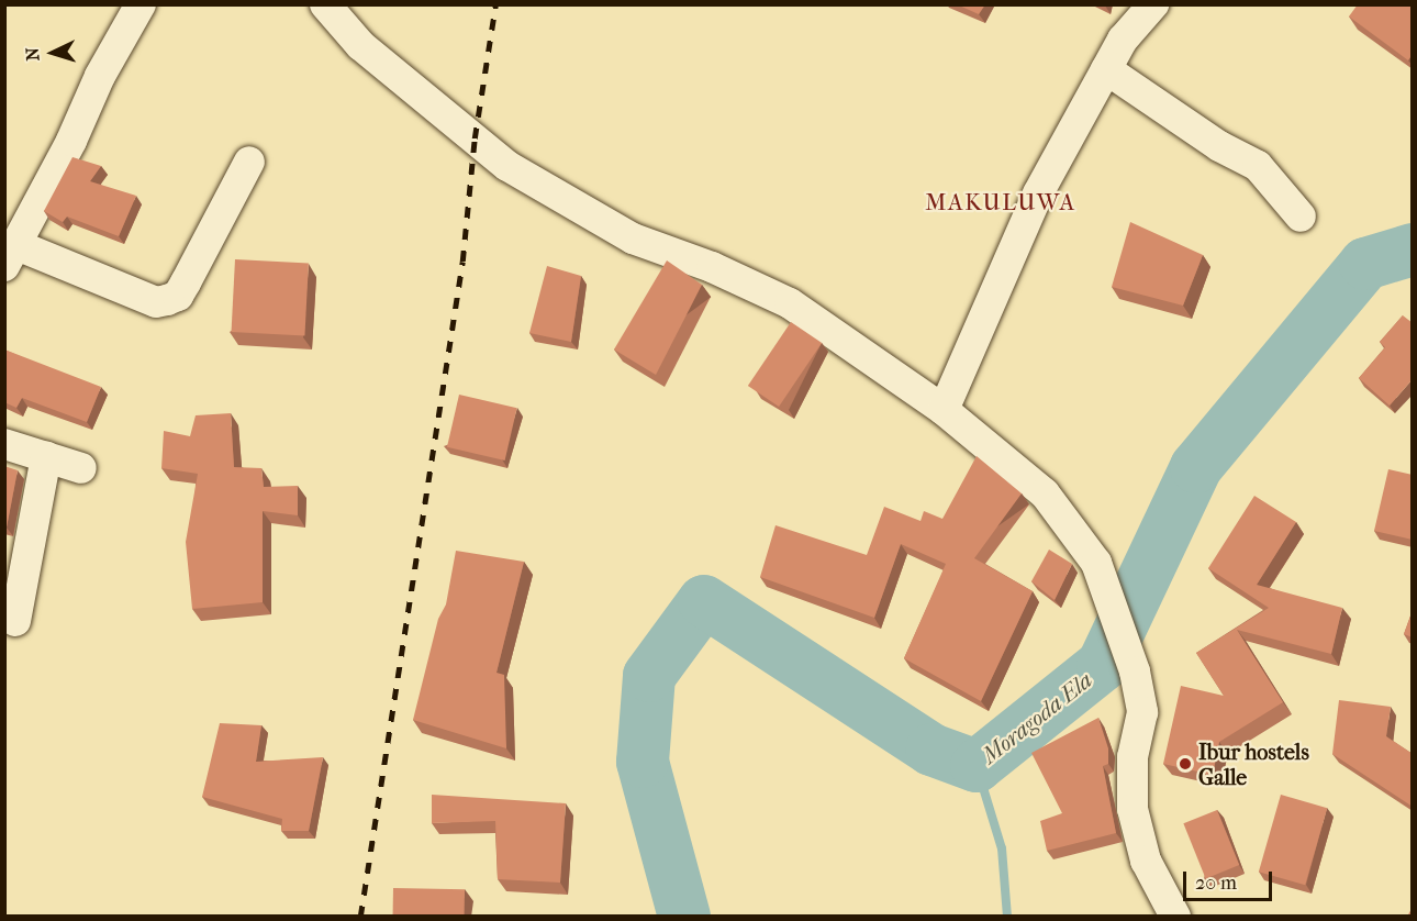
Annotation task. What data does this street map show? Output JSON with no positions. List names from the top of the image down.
{
  "districts": ["MAKULUWA"],
  "water": ["Moragoda Ela"],
  "places": ["Ibur hostels Galle"],
  "scale_bar": "20 m",
  "north": "left"
}
